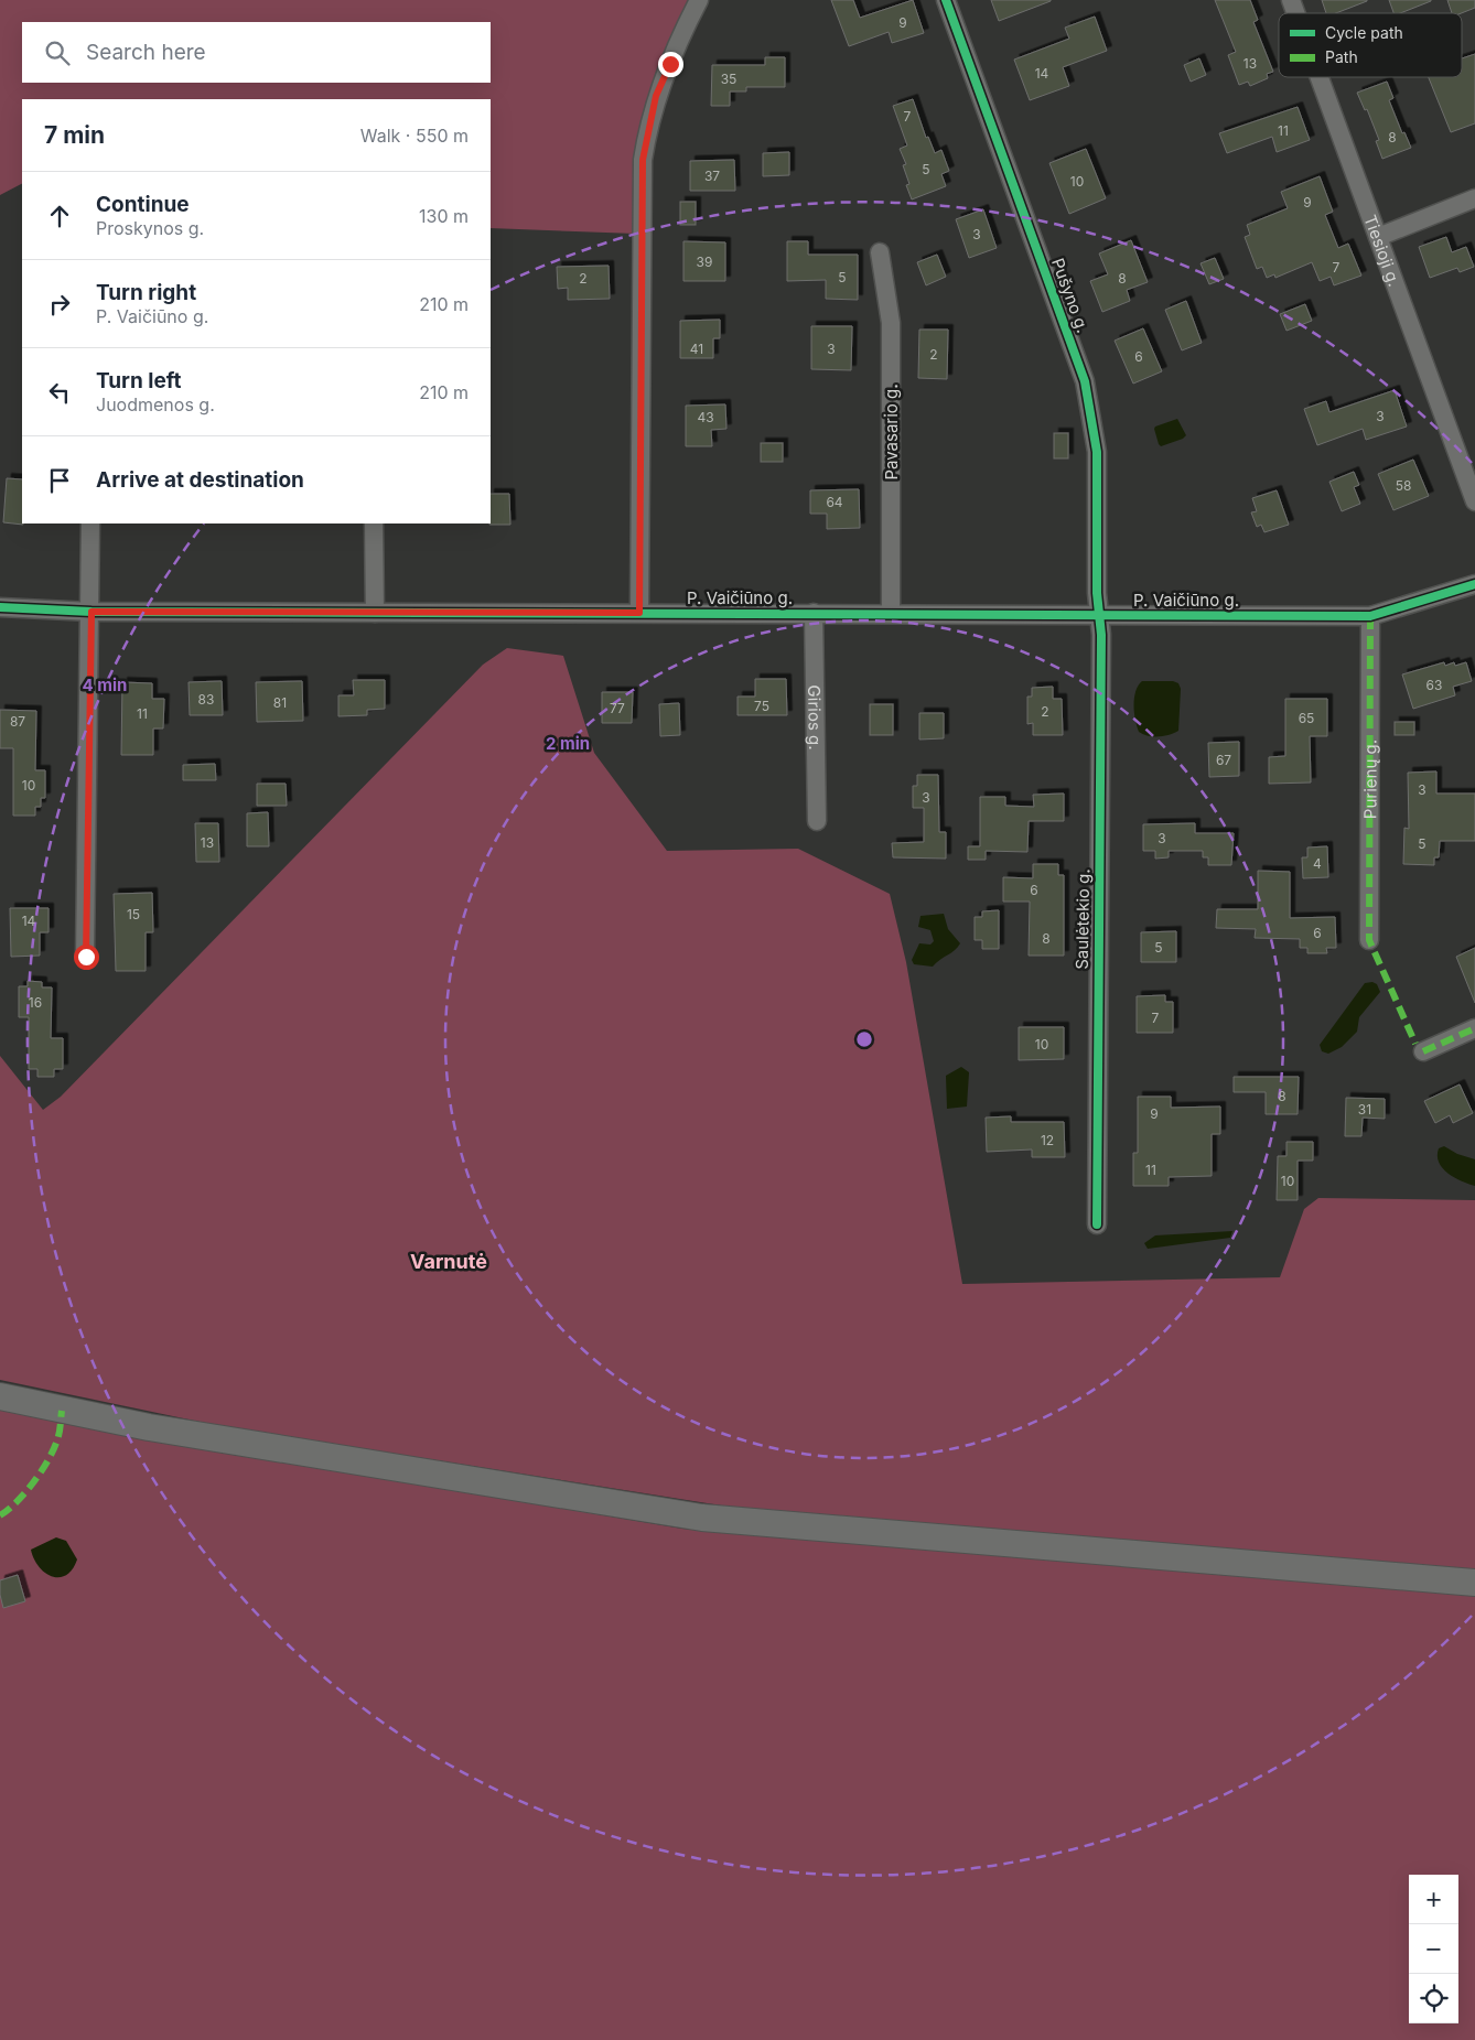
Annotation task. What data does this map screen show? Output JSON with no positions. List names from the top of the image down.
{
  "streets": {
    "street": [
      "Tiesioji g.",
      "Pušyno g.",
      "Pavasario g.",
      "P. Vaičiūno g.",
      "Girios g.",
      "Purienų g.",
      "Saulėtekio g."
    ]
  },
  "crossings": [
    ["Pušyno g.", "P. Vaičiūno g."],
    ["Pušyno g.", "Saulėtekio g."],
    ["Pavasario g.", "P. Vaičiūno g."],
    ["P. Vaičiūno g.", "Girios g."],
    ["P. Vaičiūno g.", "Purienų g."],
    ["P. Vaičiūno g.", "Saulėtekio g."]
  ],
  "districts": ["Varnutė"],
  "house_numbers": [
    "9",
    "13",
    "14",
    "35",
    "7",
    "11",
    "8",
    "5",
    "37",
    "10",
    "9",
    "3",
    "39",
    "7",
    "5",
    "2",
    "8",
    "41",
    "3",
    "2",
    "6",
    "3",
    "43",
    "58",
    "64",
    "63",
    "83",
    "81",
    "75",
    "77",
    "2",
    "11",
    "65",
    "87",
    "67",
    "10",
    "3",
    "3",
    "3",
    "13",
    "5",
    "4",
    "6",
    "15",
    "14",
    "6",
    "8",
    "5",
    "16",
    "7",
    "10",
    "8",
    "31",
    "9",
    "12",
    "11",
    "10"
  ],
  "legend": ["Cycle path", "Path"],
  "page": {
    "search": "Search here",
    "heading": ["7 min", "Walk · 550 m"],
    "list": [
      ["Continue", "Proskynos g.", "130 m"],
      ["Turn right", "P. Vaičiūno g.", "210 m"],
      ["Turn left", "Juodmenos g.", "210 m"],
      "Arrive at destination"
    ],
    "map_buttons": ["+", "−"]
  },
  "rings": ["4 min", "2 min"]
}
